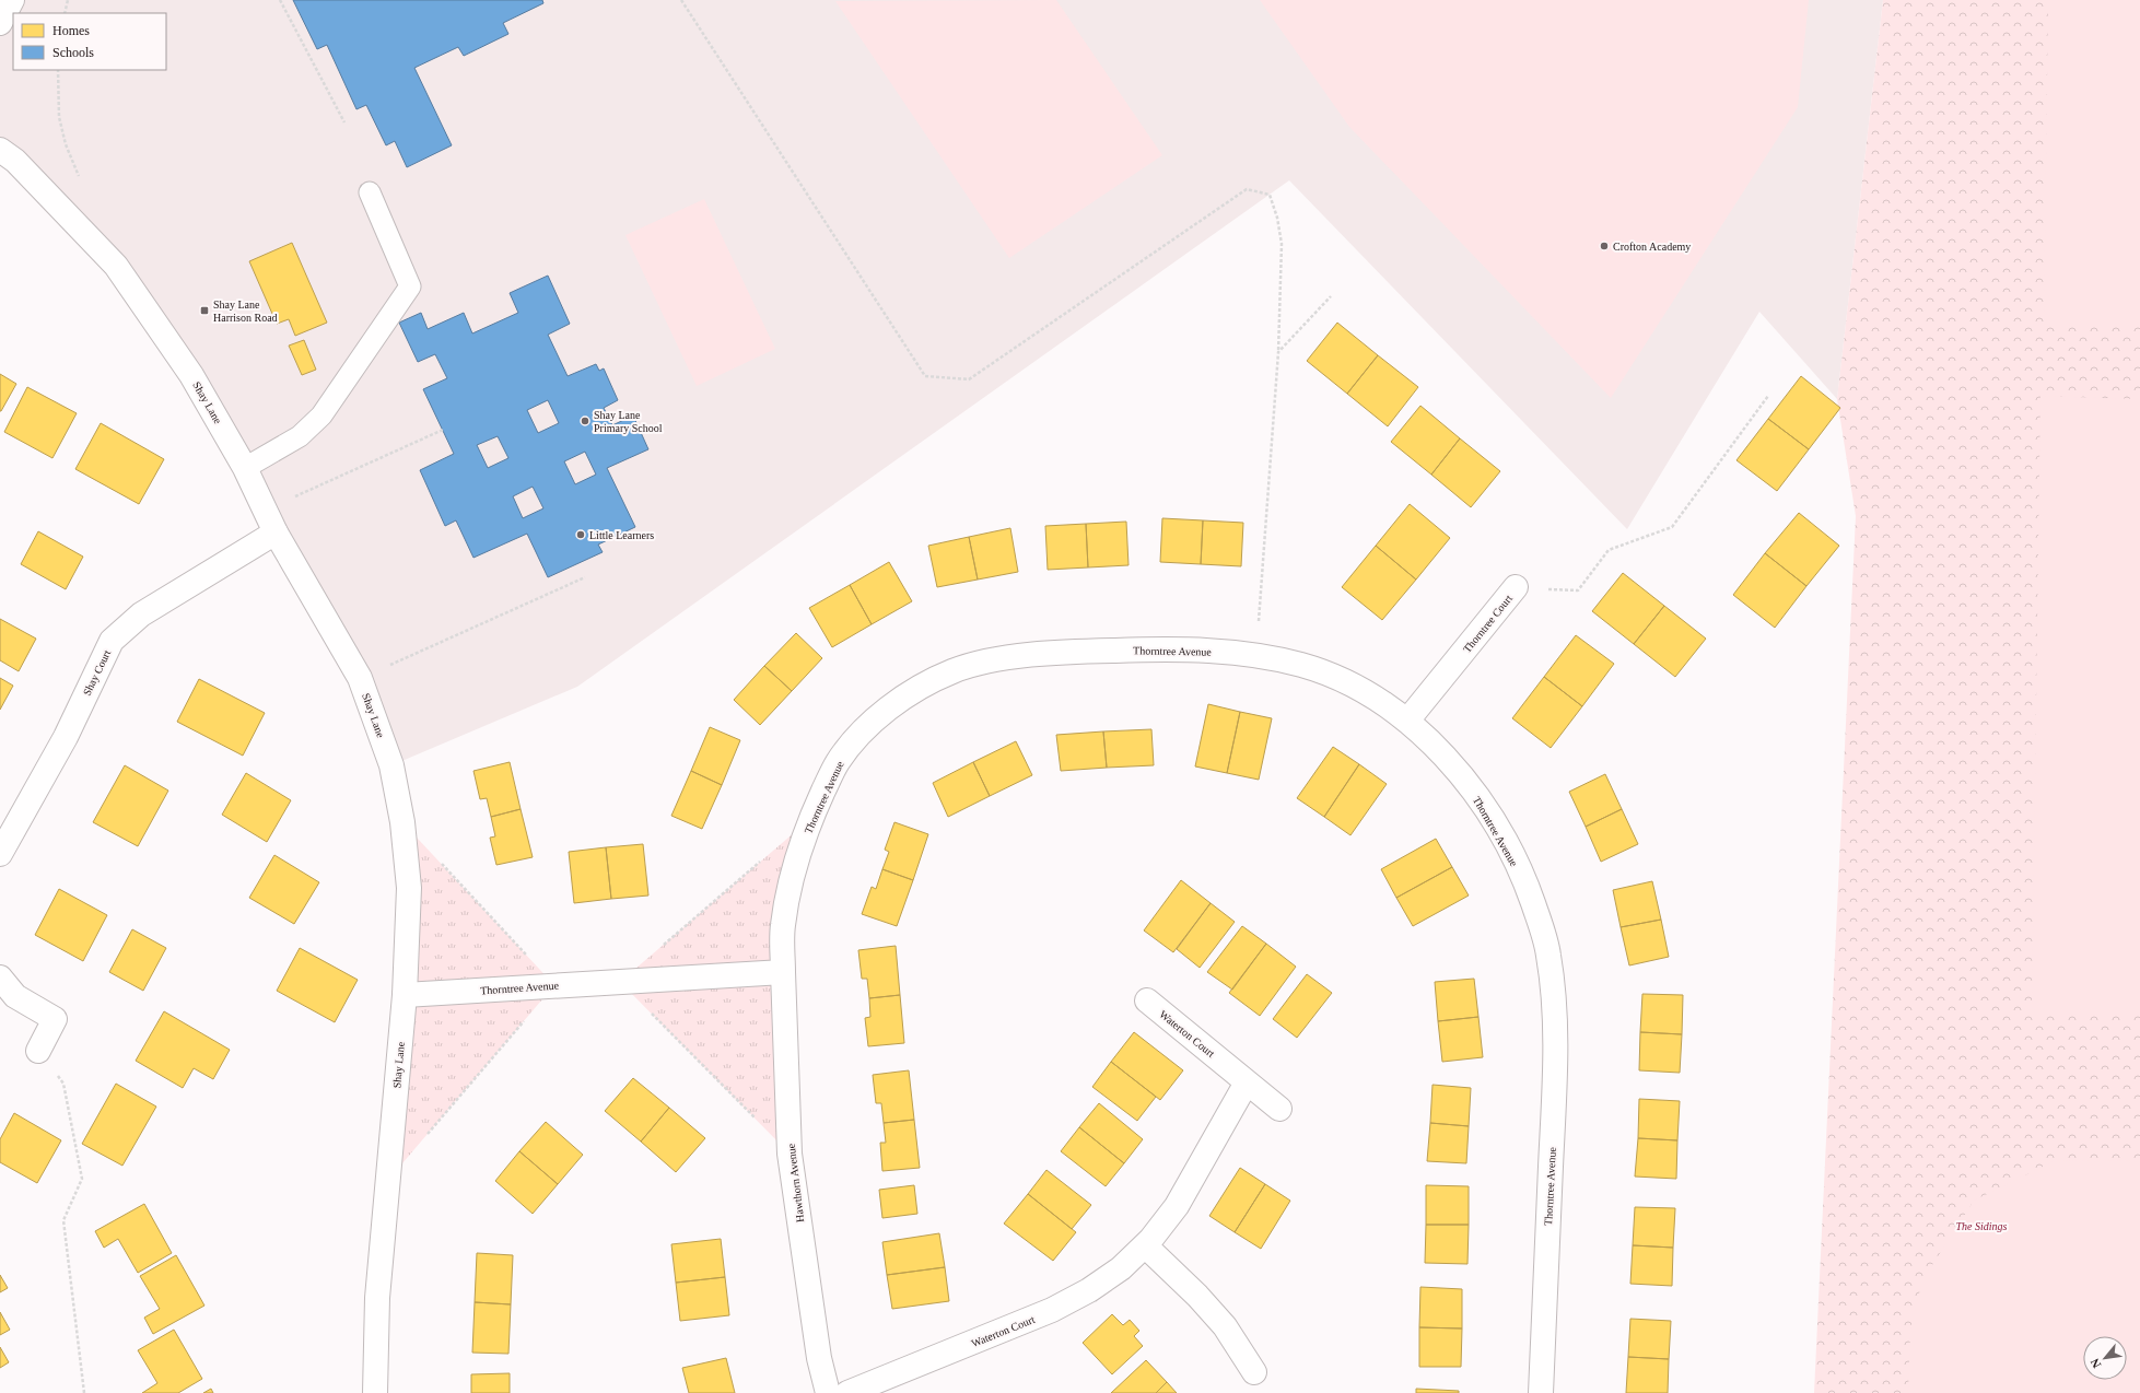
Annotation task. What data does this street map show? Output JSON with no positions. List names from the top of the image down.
{
  "streets": {
    "street": [
      "Shay Lane",
      "Thorntree Court",
      "Thorntree Avenue",
      "Shay Court",
      "Waterton Court",
      "Hawthorn Avenue"
    ]
  },
  "crossings": [
    ["Shay Lane", "Thorntree Avenue"],
    ["Shay Lane", "Shay Court"],
    ["Thorntree Court", "Thorntree Avenue"],
    ["Thorntree Avenue", "Hawthorn Avenue"]
  ],
  "parks": ["The Sidings"],
  "places": {
    "other": ["Crofton Academy", "Shay Lane Primary School", "Little Learners"],
    "transit": ["Shay Lane Harrison Road"]
  },
  "legend": ["Homes", "Schools"],
  "north": "bottom left"
}
